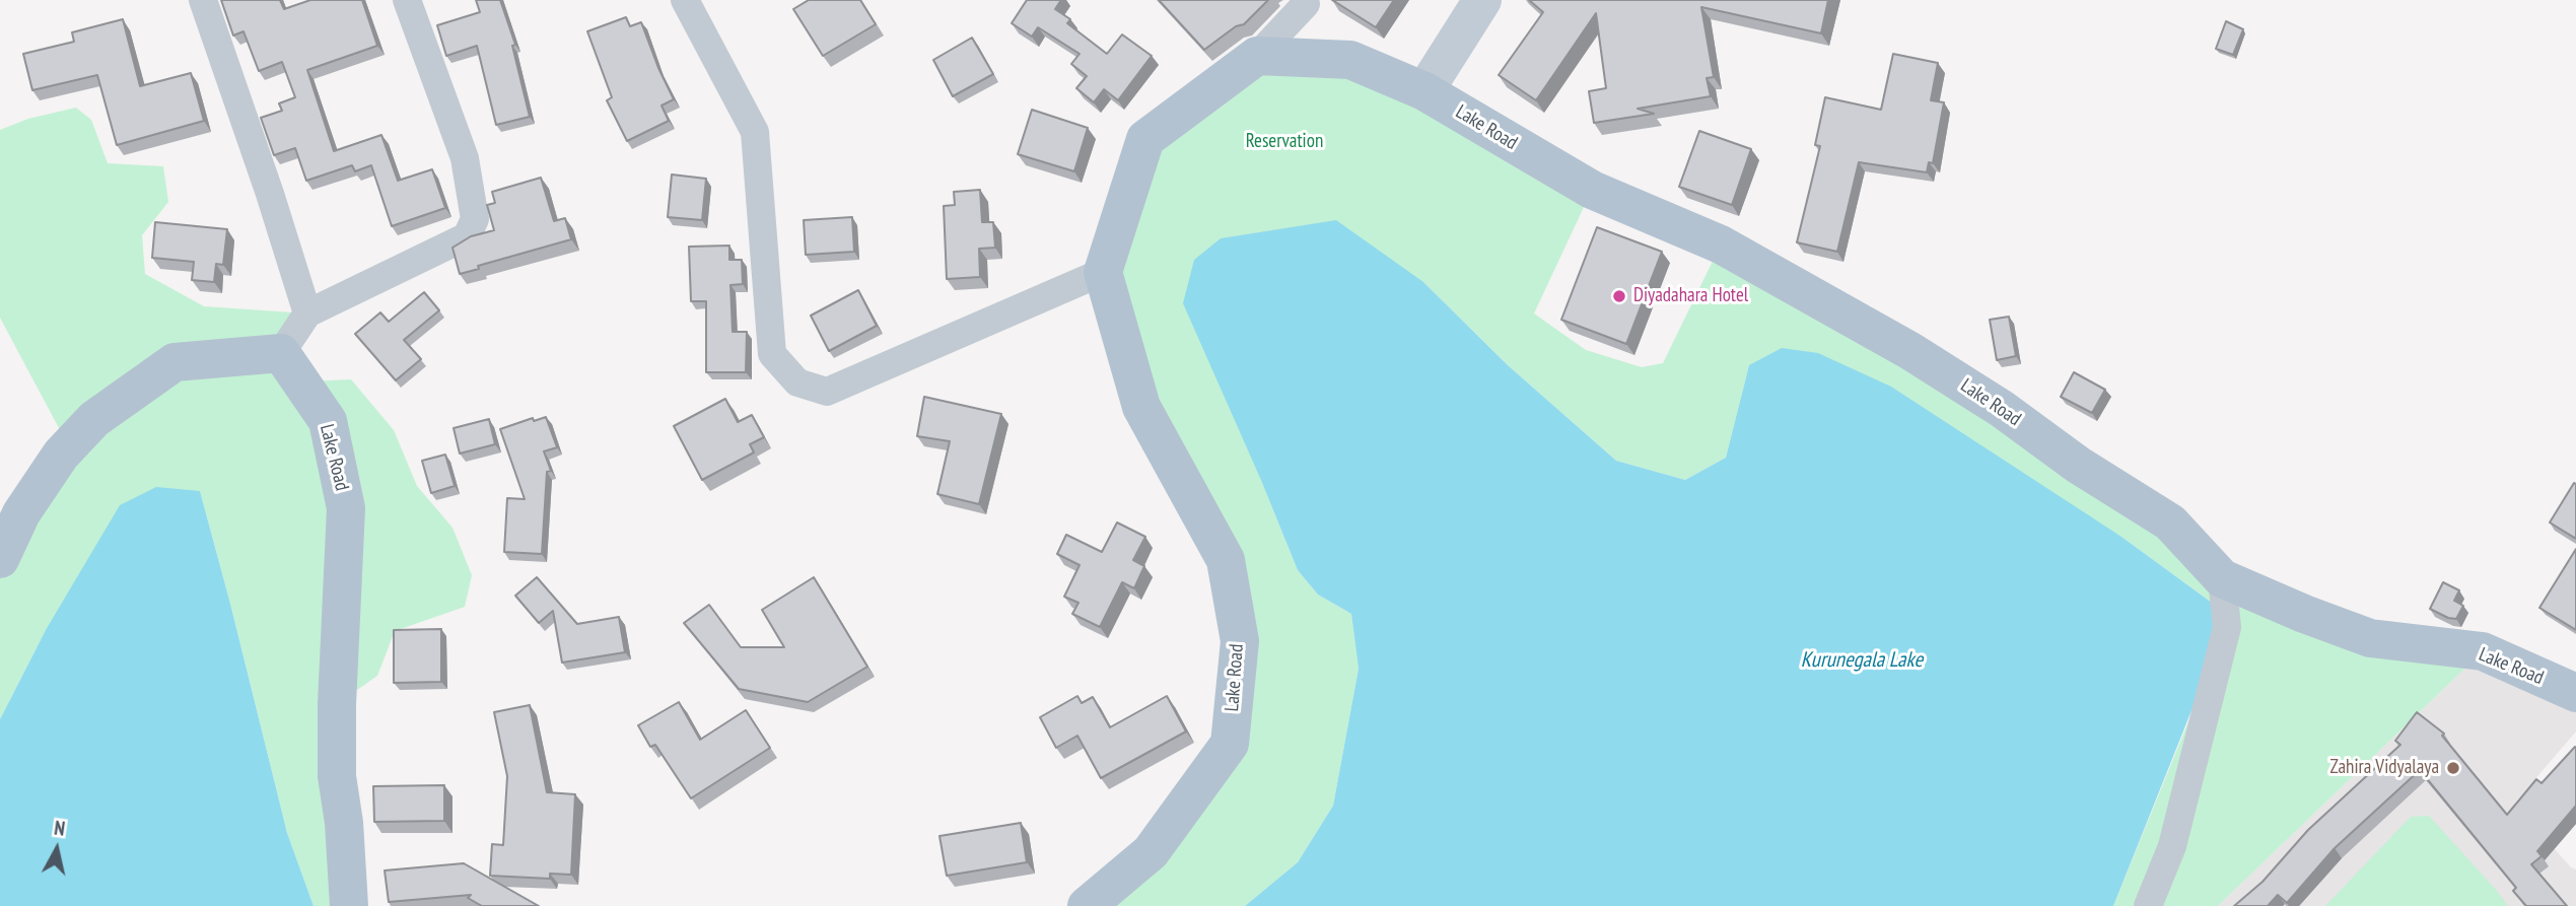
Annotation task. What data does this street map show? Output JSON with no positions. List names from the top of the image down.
{
  "streets": {
    "main road": ["Lake Road"]
  },
  "water": ["Kurunegala Lake"],
  "parks": ["Reservation"],
  "places": ["Diyadahara Hotel", "Zahira Vidyalaya"],
  "north": "top"
}
